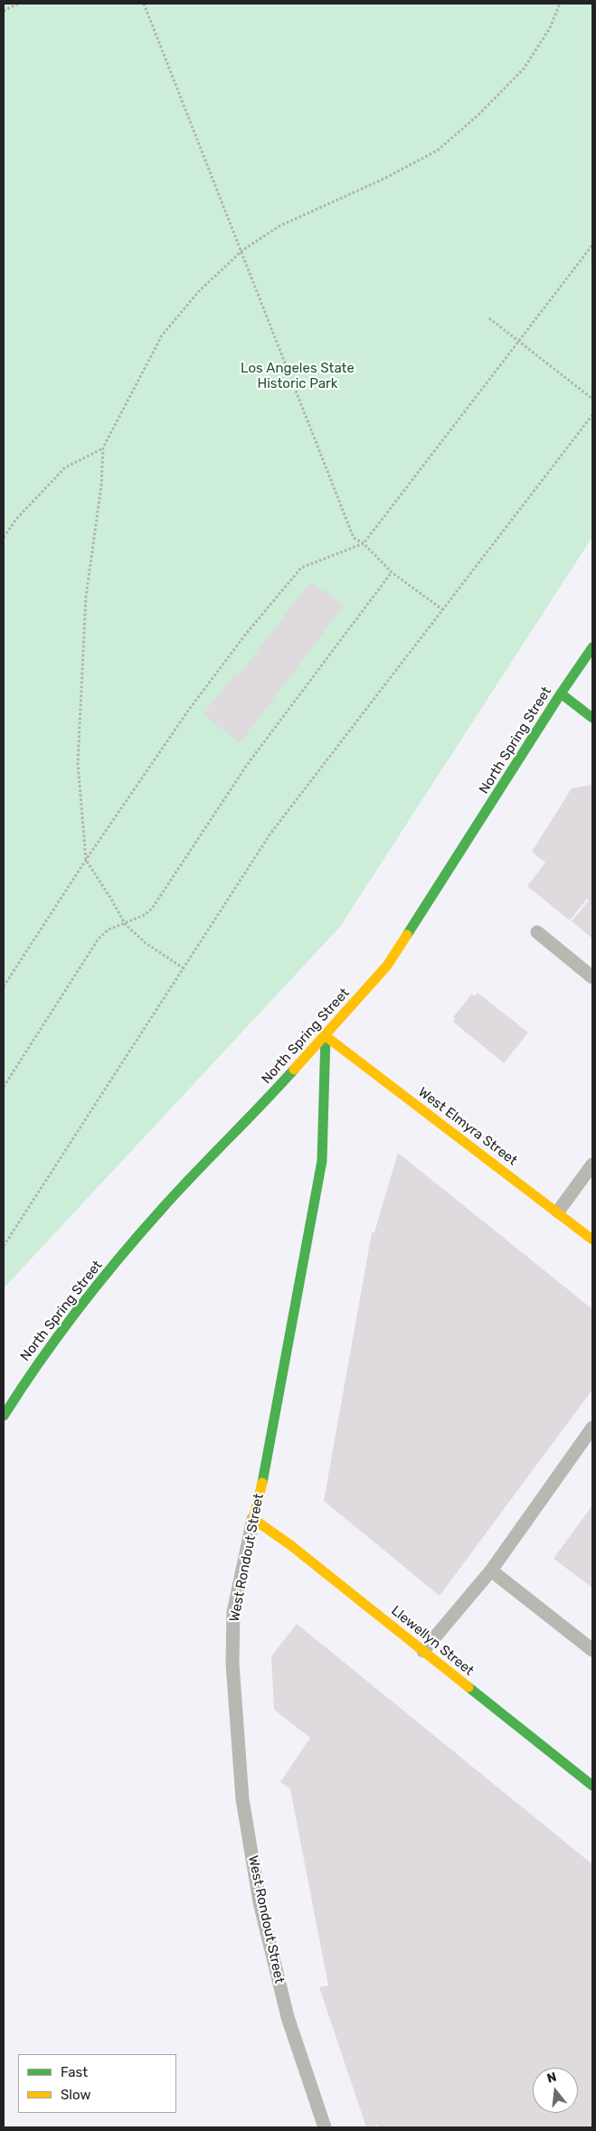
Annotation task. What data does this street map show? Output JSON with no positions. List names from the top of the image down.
{
  "streets": {
    "street": [
      "North Spring Street",
      "West Elmyra Street",
      "West Rondout Street",
      "Llewellyn Street"
    ]
  },
  "crossings": [
    ["North Spring Street", "West Elmyra Street"],
    ["North Spring Street", "West Rondout Street"],
    ["West Elmyra Street", "West Rondout Street"],
    ["West Rondout Street", "Llewellyn Street"]
  ],
  "parks": ["Los Angeles State Historic Park"],
  "legend": ["Fast", "Slow"],
  "north": "top"
}
